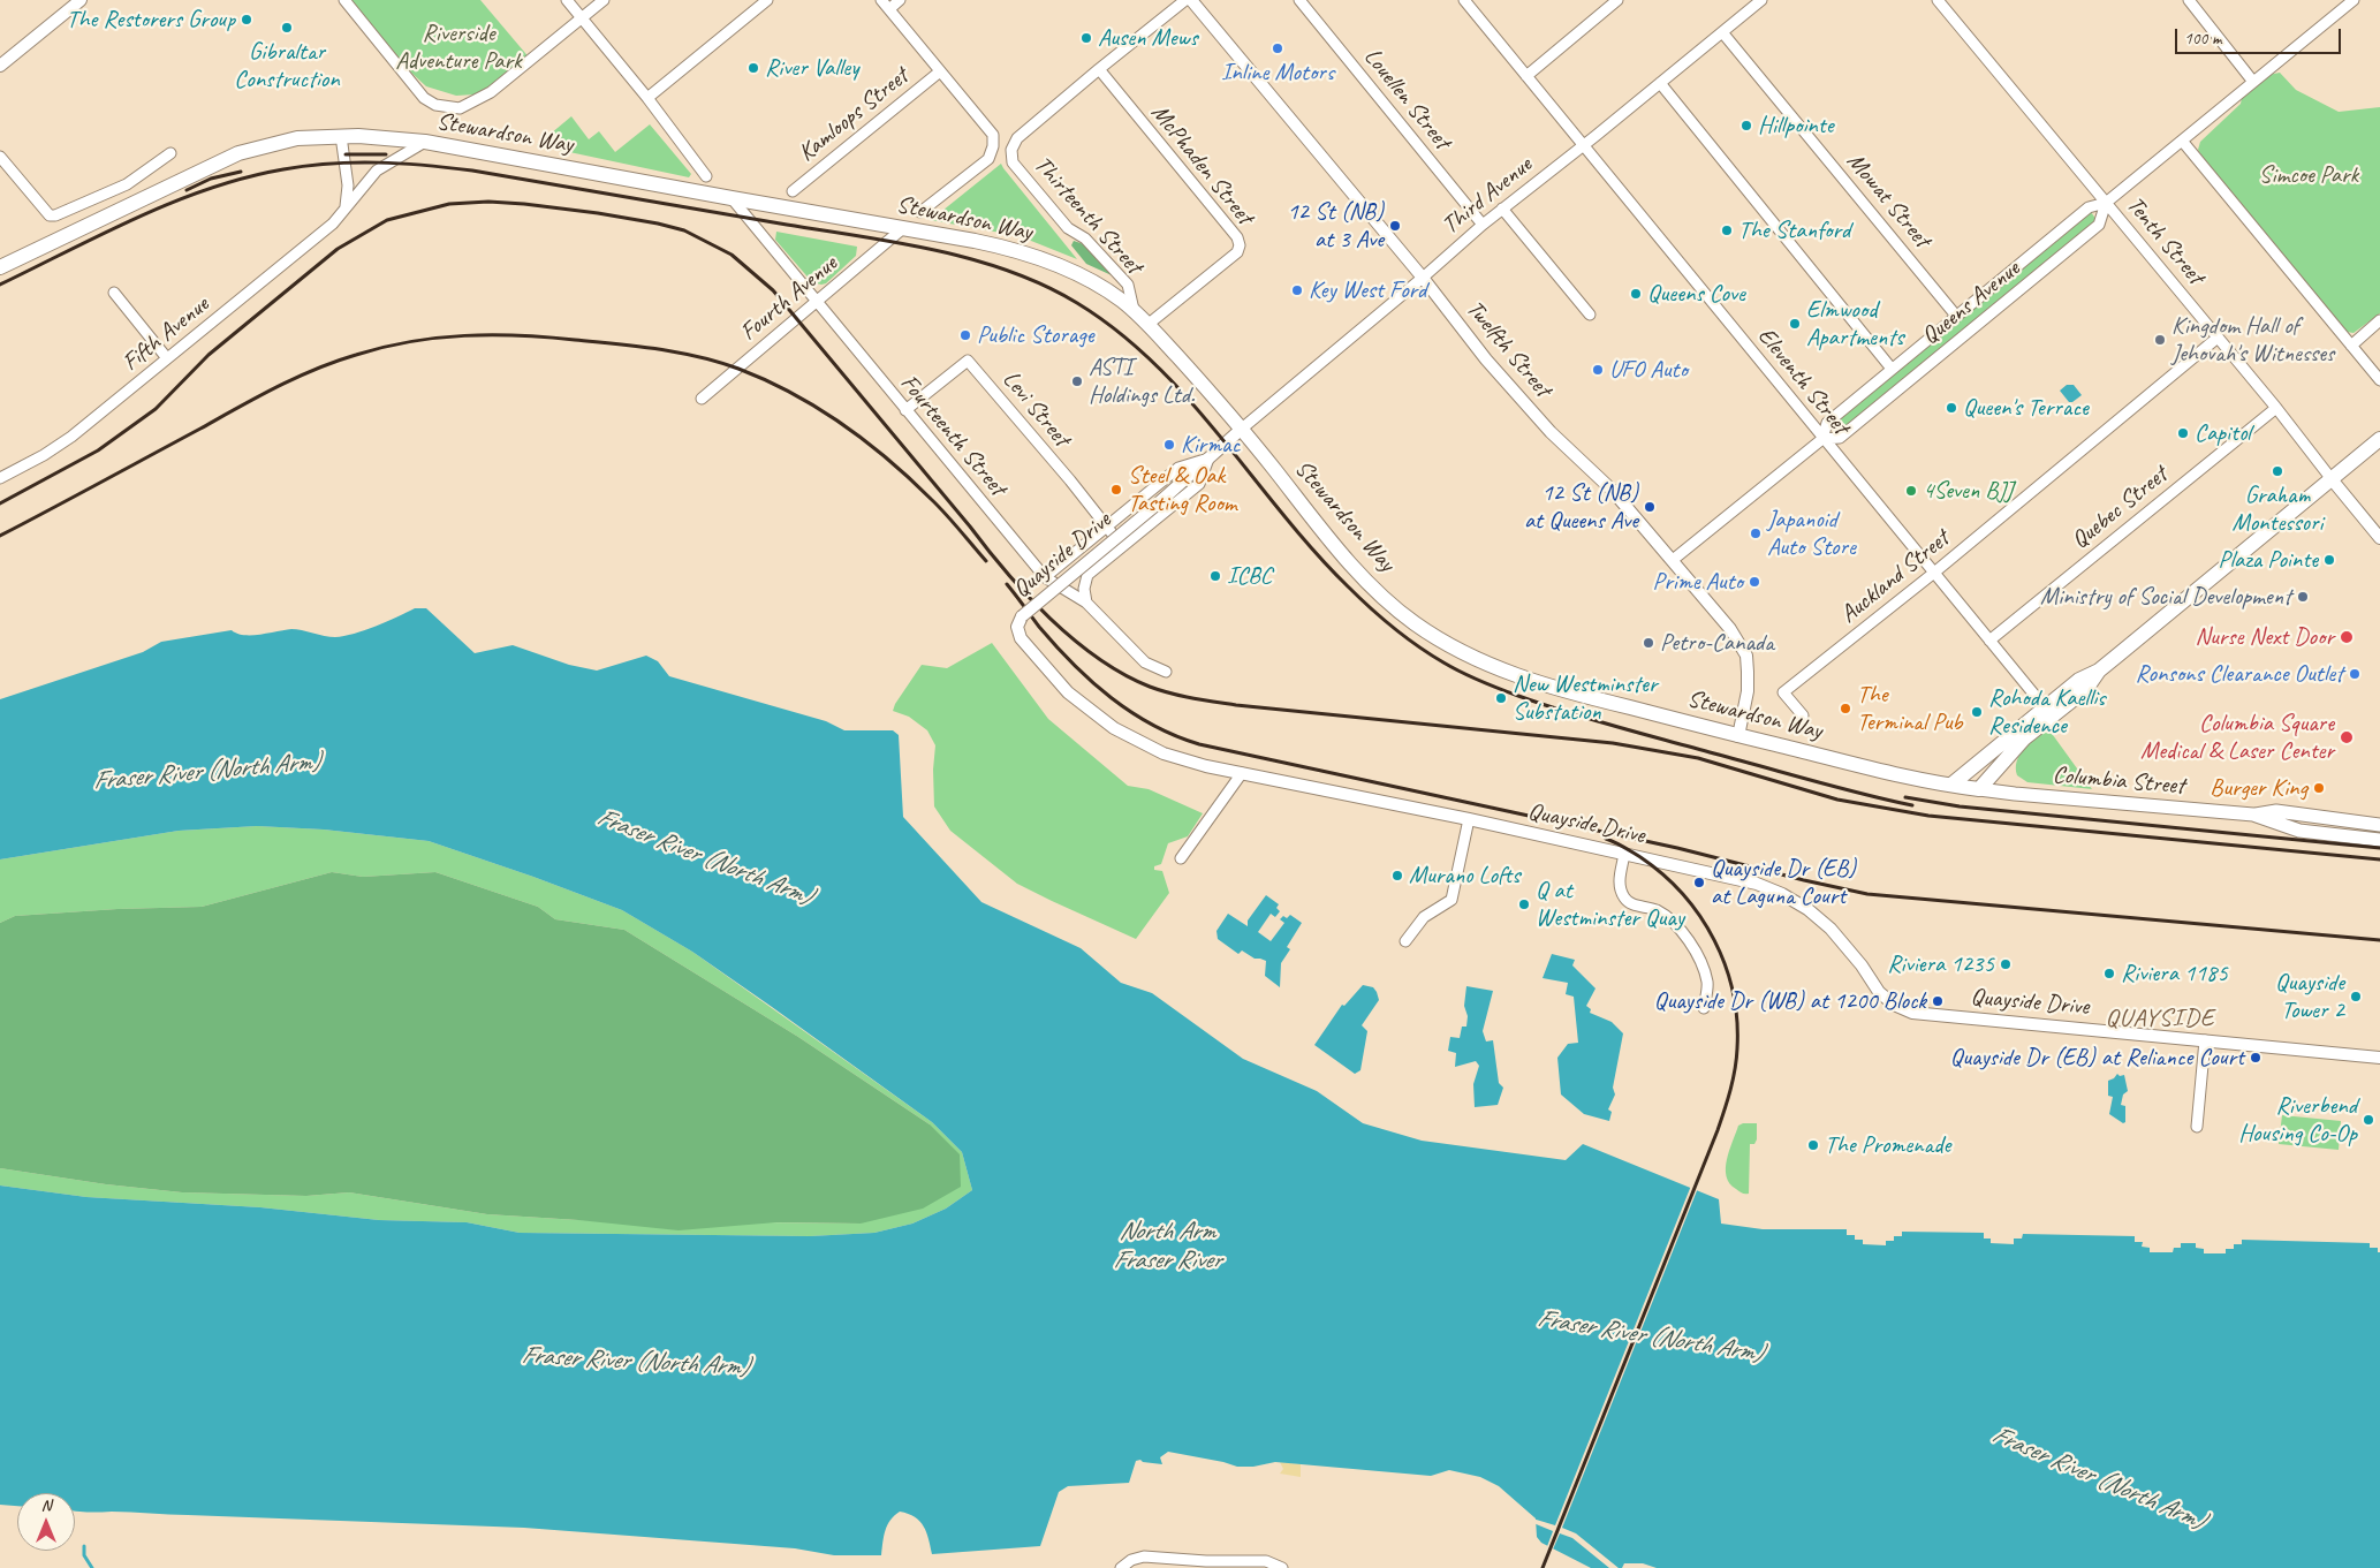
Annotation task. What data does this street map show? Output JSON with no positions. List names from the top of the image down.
{
  "streets": {
    "main road": ["Stewardson Way", "Columbia Street"],
    "street": [
      "Louellen Street",
      "Kamloops Street",
      "McPhaden Street",
      "Third Avenue",
      "Mowat Street",
      "Thirteenth Street",
      "Tenth Street",
      "Fourth Avenue",
      "Queens Avenue",
      "Fifth Avenue",
      "Twelfth Street",
      "Eleventh Street",
      "Levi Street",
      "Fourteenth Street",
      "Quebec Street",
      "Quayside Drive",
      "Auckland Street"
    ]
  },
  "crossings": [
    ["Louellen Street", "Third Avenue"],
    ["Stewardson Way", "McPhaden Street"],
    ["Stewardson Way", "Third Avenue"],
    ["Stewardson Way", "Thirteenth Street"],
    ["Stewardson Way", "Fourth Avenue"],
    ["Stewardson Way", "Fifth Avenue"],
    ["Stewardson Way", "Twelfth Street"],
    ["Stewardson Way", "Fourteenth Street"],
    ["Stewardson Way", "Quayside Drive"],
    ["Stewardson Way", "Columbia Street"],
    ["McPhaden Street", "Thirteenth Street"],
    ["Third Avenue", "Mowat Street"],
    ["Third Avenue", "Twelfth Street"],
    ["Third Avenue", "Eleventh Street"],
    ["Third Avenue", "Quayside Drive"],
    ["Mowat Street", "Queens Avenue"],
    ["Tenth Street", "Queens Avenue"],
    ["Tenth Street", "Quebec Street"],
    ["Tenth Street", "Auckland Street"],
    ["Fourth Avenue", "Fourteenth Street"],
    ["Queens Avenue", "Twelfth Street"],
    ["Queens Avenue", "Eleventh Street"],
    ["Eleventh Street", "Quebec Street"],
    ["Eleventh Street", "Auckland Street"],
    ["Levi Street", "Fourteenth Street"]
  ],
  "districts": ["QUAYSIDE"],
  "water": ["Fraser River (North Arm)", "North Arm Fraser River"],
  "parks": ["Riverside Adventure Park", "Simcoe Park"],
  "places": [
    "The Restorers Group",
    "Gibraltar Construction",
    "Ausen Mews",
    "Inline Motors",
    "River Valley",
    "Hillpointe",
    "12 St (NB) at 3 Ave",
    "The Stanford",
    "Key West Ford",
    "Queens Cove",
    "Elmwood Apartments",
    "Public Storage",
    "Kingdom Hall of Jehovah's Witnesses",
    "UFO Auto",
    "ASTI Holdings Ltd.",
    "Queen's Terrace",
    "Capitol",
    "Kirmac",
    "Graham Montessori",
    "Steel & Oak Tasting Room",
    "4Seven BJJ",
    "12 St (NB) at Queens Ave",
    "Japanoid Auto Store",
    "Plaza Pointe",
    "ICBC",
    "Prime Auto",
    "Ministry of Social Development",
    "Nurse Next Door",
    "Petro-Canada",
    "Ronsons Clearance Outlet",
    "New Westminster Substation",
    "The Terminal Pub",
    "Rohoda Kaellis Residence",
    "Columbia Square Medical & Laser Center",
    "Burger King",
    "Murano Lofts",
    "Quayside Dr (EB) at Laguna Court",
    "Q at Westminster Quay",
    "Riviera 1235",
    "Riviera 1185",
    "Quayside Tower 2",
    "Quayside Dr (WB) at 1200 Block",
    "Quayside Dr (EB) at Reliance Court",
    "Riverbend Housing Co-Op",
    "The Promenade"
  ],
  "scale_bar": "100 m",
  "north": "top"
}
